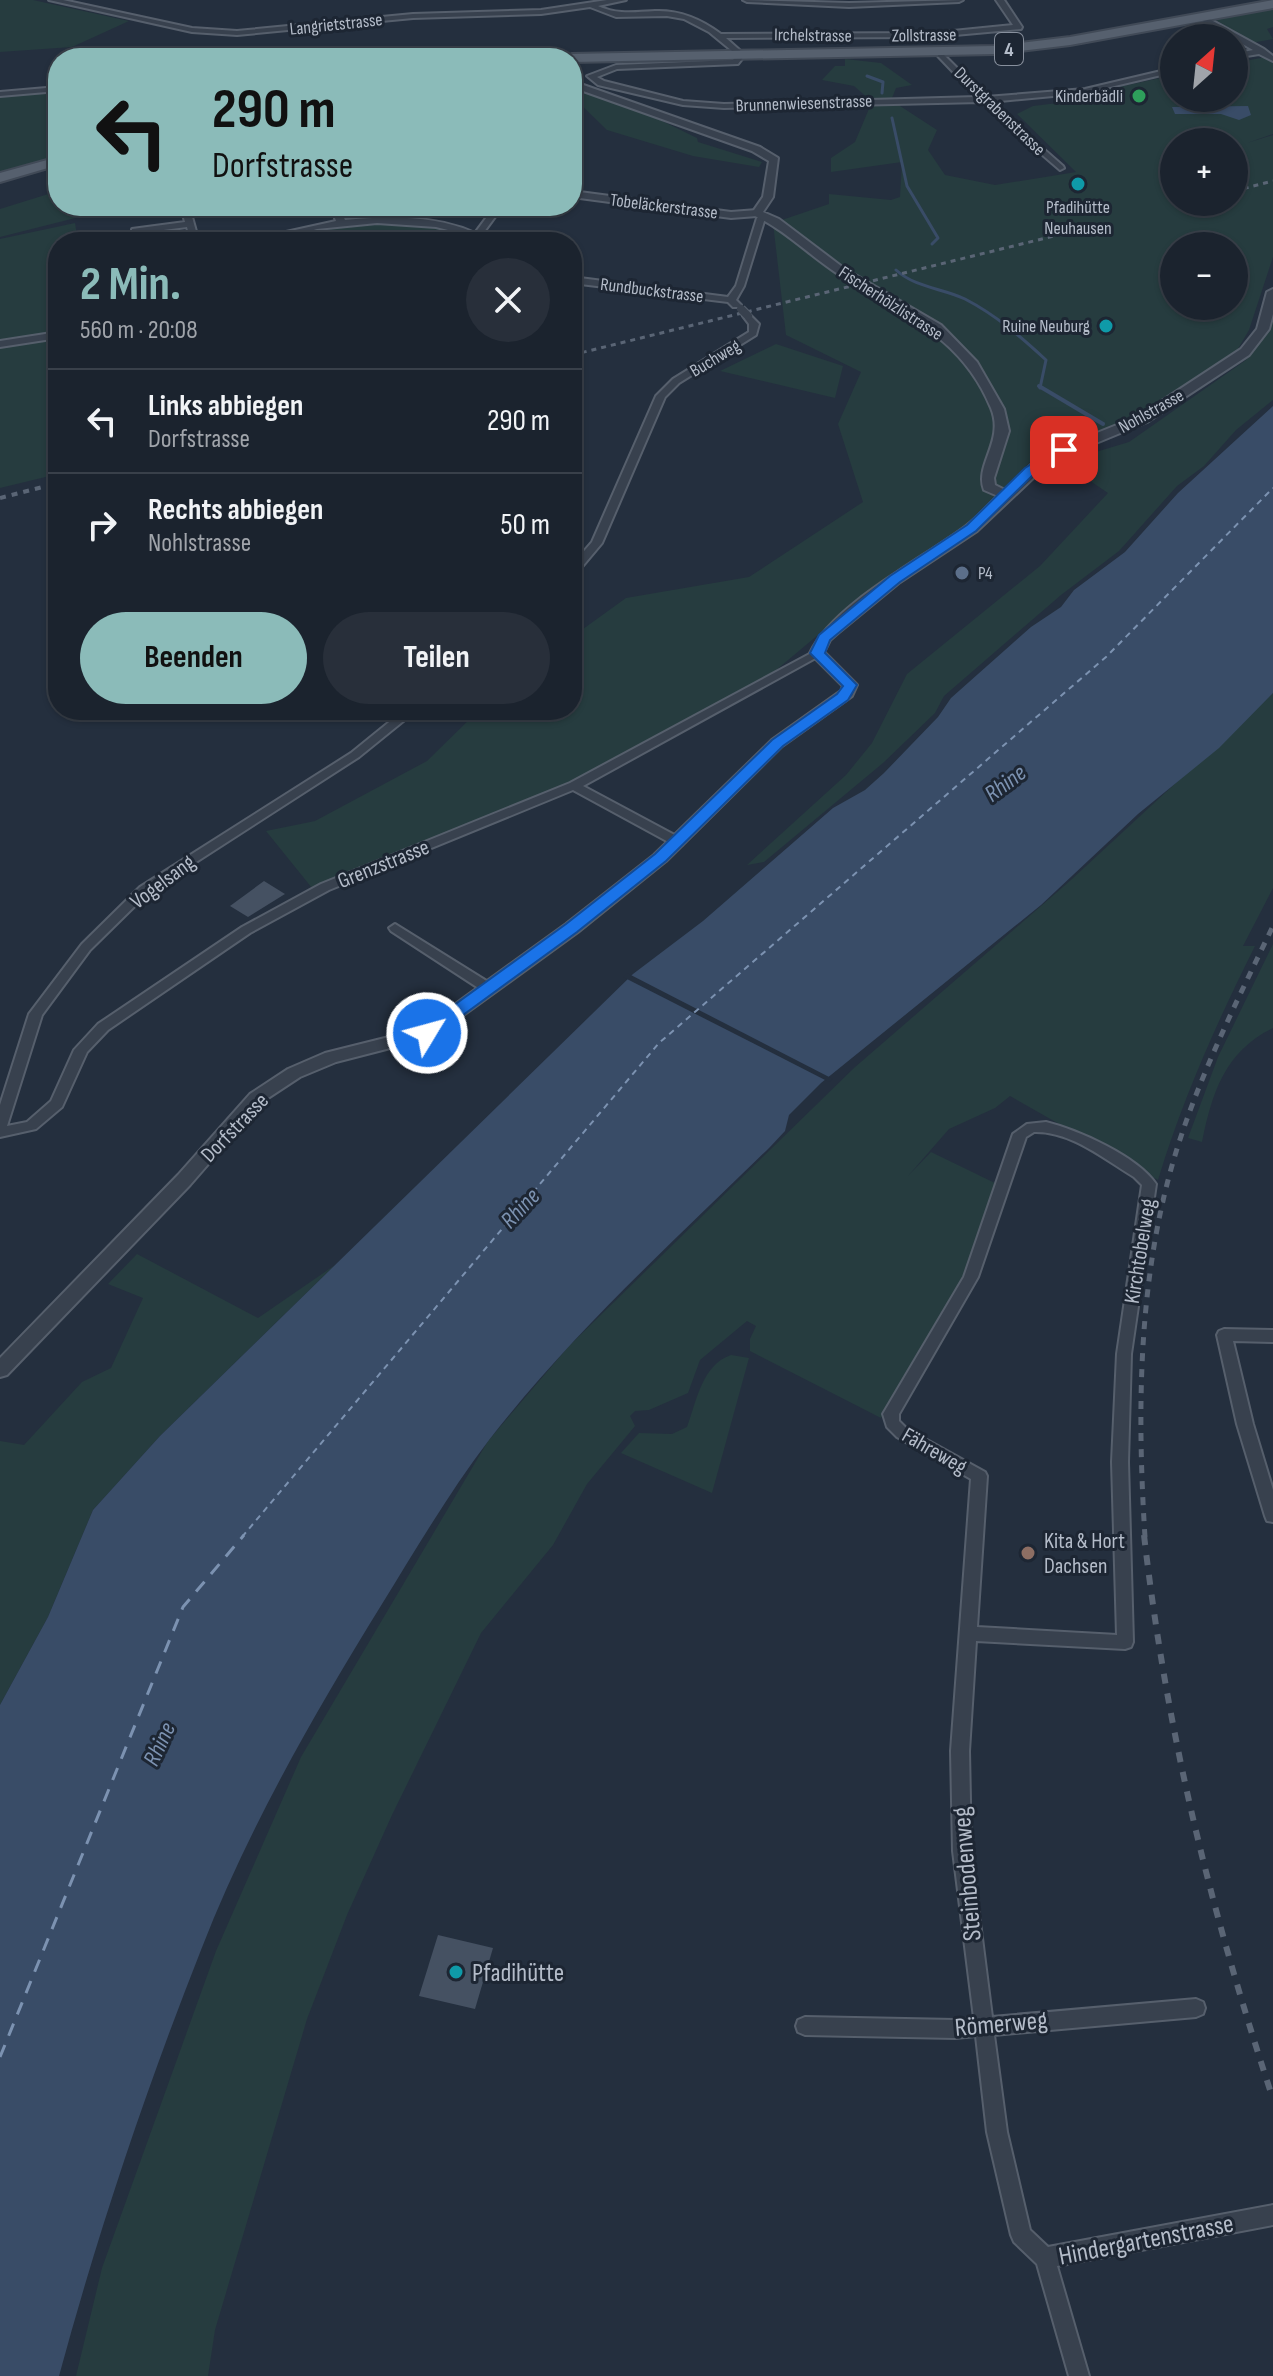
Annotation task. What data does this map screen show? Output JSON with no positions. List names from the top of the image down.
{
  "streets": {
    "main road": ["Zollstrasse", "4"],
    "street": [
      "Langrietstrasse",
      "Irchelstrasse",
      "Brunnenwiesenstrasse",
      "Durstgrabenstrasse",
      "Tobeläckerstrasse",
      "Rundbuckstrasse",
      "Fischerhölzlistrasse",
      "Buchweg",
      "Nohlstrasse",
      "Grenzstrasse",
      "Vogelsang",
      "Dorfstrasse",
      "Kirchtobelweg",
      "Fähreweg",
      "Steinbodenweg",
      "Römerweg",
      "Hindergartenstrasse"
    ]
  },
  "crossings": [
    ["Zollstrasse", "Brunnenwiesenstrasse"],
    ["Zollstrasse", "Durstgrabenstrasse"],
    ["Brunnenwiesenstrasse", "Durstgrabenstrasse"],
    ["Tobeläckerstrasse", "Fischerhölzlistrasse"],
    ["Rundbuckstrasse", "Buchweg"],
    ["Fischerhölzlistrasse", "Nohlstrasse"],
    ["Nohlstrasse", "Grenzstrasse"],
    ["Nohlstrasse", "Dorfstrasse"],
    ["Grenzstrasse", "Dorfstrasse"],
    ["Kirchtobelweg", "Fähreweg"],
    ["Kirchtobelweg", "Steinbodenweg"],
    ["Fähreweg", "Steinbodenweg"],
    ["Steinbodenweg", "Römerweg"],
    ["Steinbodenweg", "Hindergartenstrasse"]
  ],
  "water": ["Rhine"],
  "places": [
    "Kinderbädli",
    "Pfadihütte Neuhausen",
    "Ruine Neuburg",
    "P4",
    "Kita & Hort Dachsen",
    "Pfadihütte"
  ],
  "north": "top right",
  "page": {
    "map_buttons": ["+", "−"],
    "turn": ["290 m", "Dorfstrasse"],
    "heading": ["2 Min.", "560 m · 20:08"],
    "list": [
      {
        "name": "Links abbiegen",
        "note": "Dorfstrasse",
        "value": "290 m"
      },
      {
        "name": "Rechts abbiegen",
        "note": "Nohlstrasse",
        "value": "50 m"
      }
    ],
    "buttons": ["Beenden", "Teilen"]
  }
}
